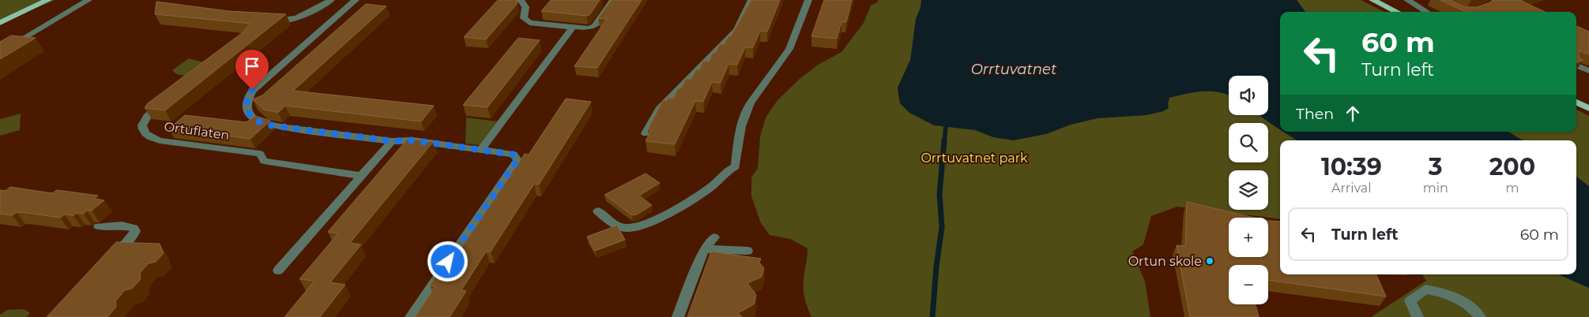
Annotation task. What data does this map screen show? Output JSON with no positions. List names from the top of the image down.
{
  "streets": {
    "street": ["Ortuflaten"]
  },
  "water": ["Orrtuvatnet"],
  "parks": ["Orrtuvatnet park"],
  "places": ["Ortun skole"],
  "page": {
    "turn": ["60 m", "Turn left"],
    "map_buttons": ["+", "−"],
    "then": "Then",
    "eta": [
      "10:39",
      "Arrival",
      "3",
      "min",
      "200",
      "m"
    ],
    "list": [
      {
        "name": "Turn left",
        "value": "60 m"
      }
    ]
  }
}
